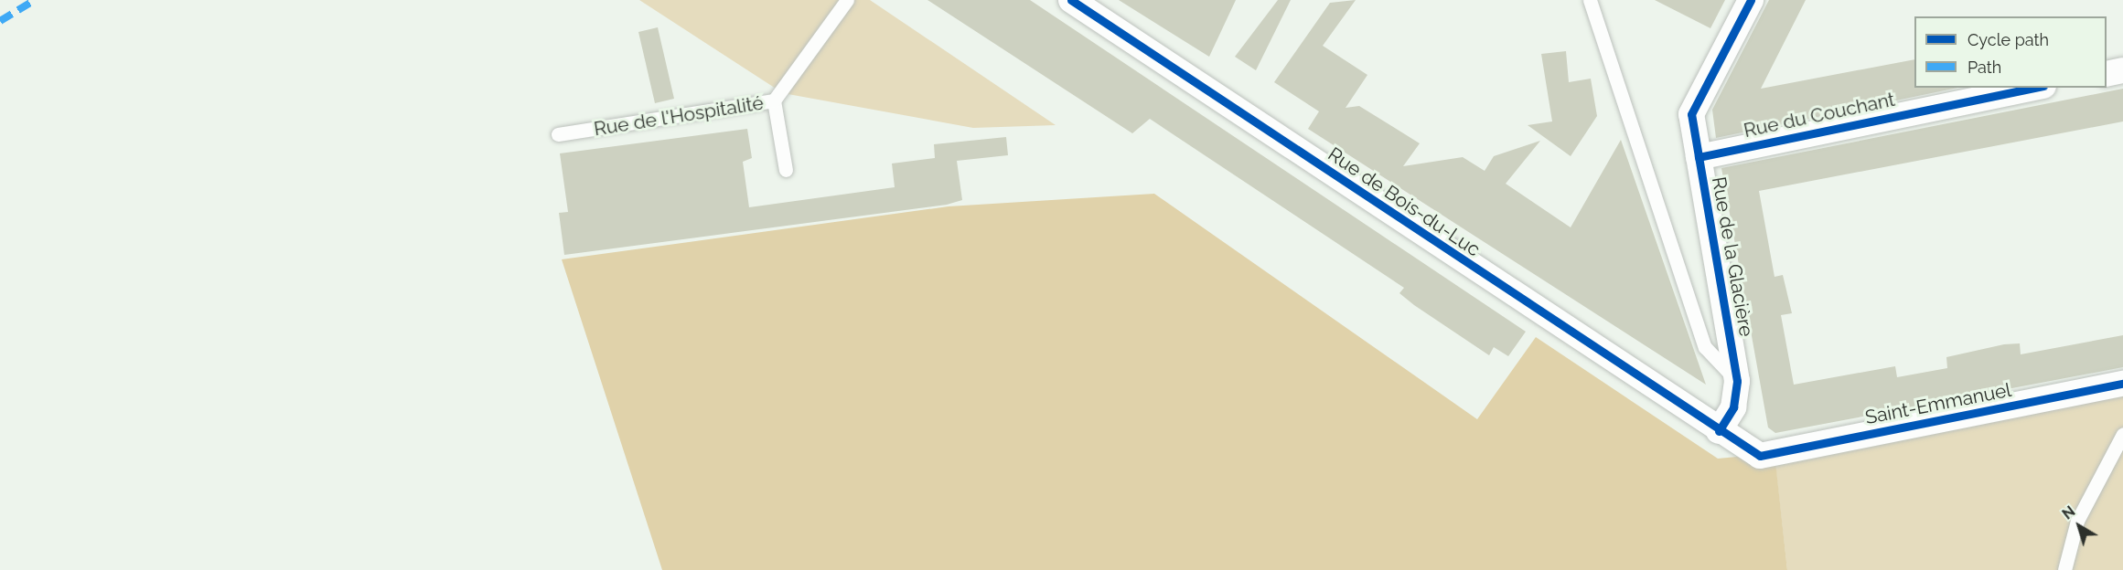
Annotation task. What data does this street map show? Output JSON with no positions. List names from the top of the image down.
{
  "streets": {
    "street": [
      "Rue du Couchant",
      "Rue de Bois-du-Luc",
      "Rue de la Glacière",
      "Saint-Emmanuel"
    ],
    "lane": ["Rue de l'Hospitalité"]
  },
  "crossings": [
    ["Rue du Couchant", "Rue de la Glacière"],
    ["Rue de Bois-du-Luc", "Rue de la Glacière"],
    ["Rue de Bois-du-Luc", "Saint-Emmanuel"]
  ],
  "legend": ["Cycle path", "Path"],
  "north": "top left"
}
